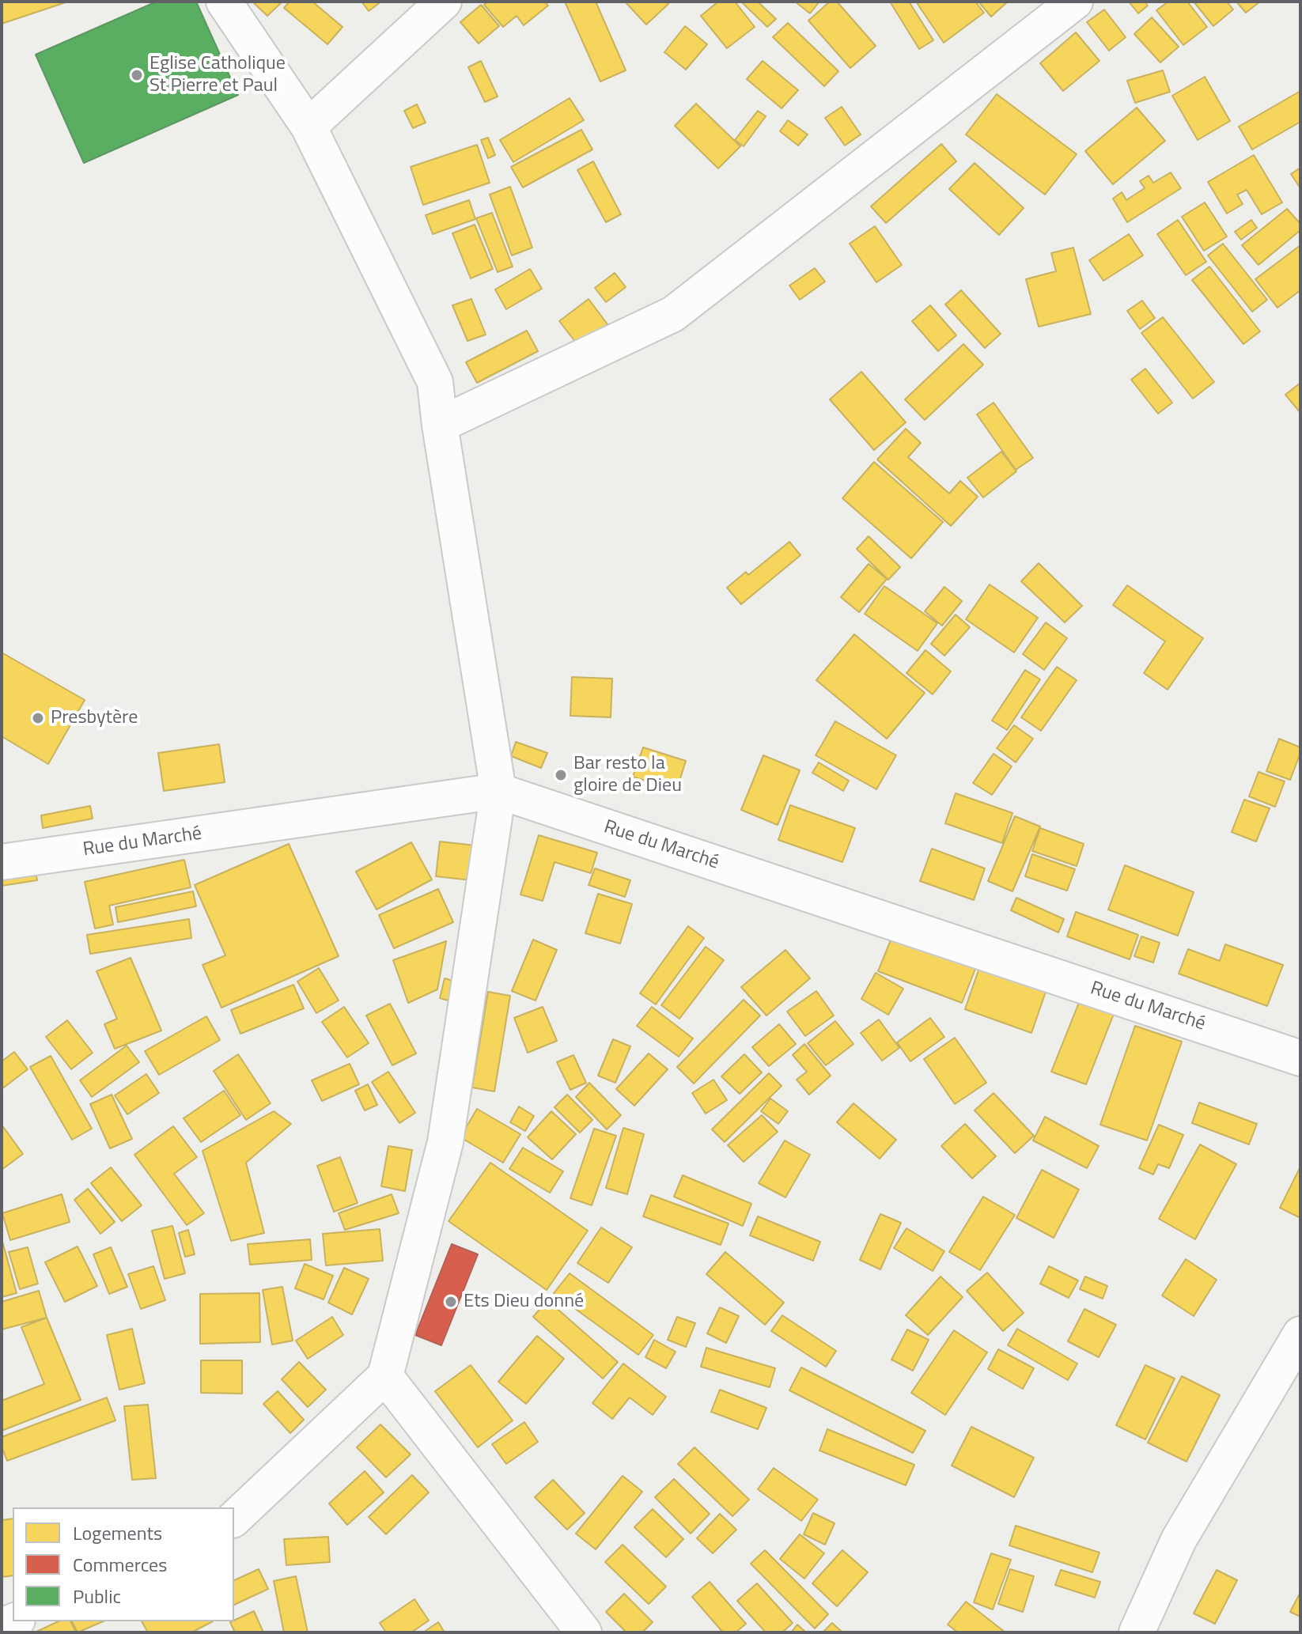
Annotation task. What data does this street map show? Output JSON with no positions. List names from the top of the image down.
{
  "streets": {
    "street": ["Rue du Marché"]
  },
  "places": [
    "Eglise Catholique St Pierre et Paul",
    "Presbytère",
    "Bar resto la gloire de Dieu",
    "Ets Dieu donné"
  ],
  "legend": ["Logements", "Commerces", "Public"]
}
